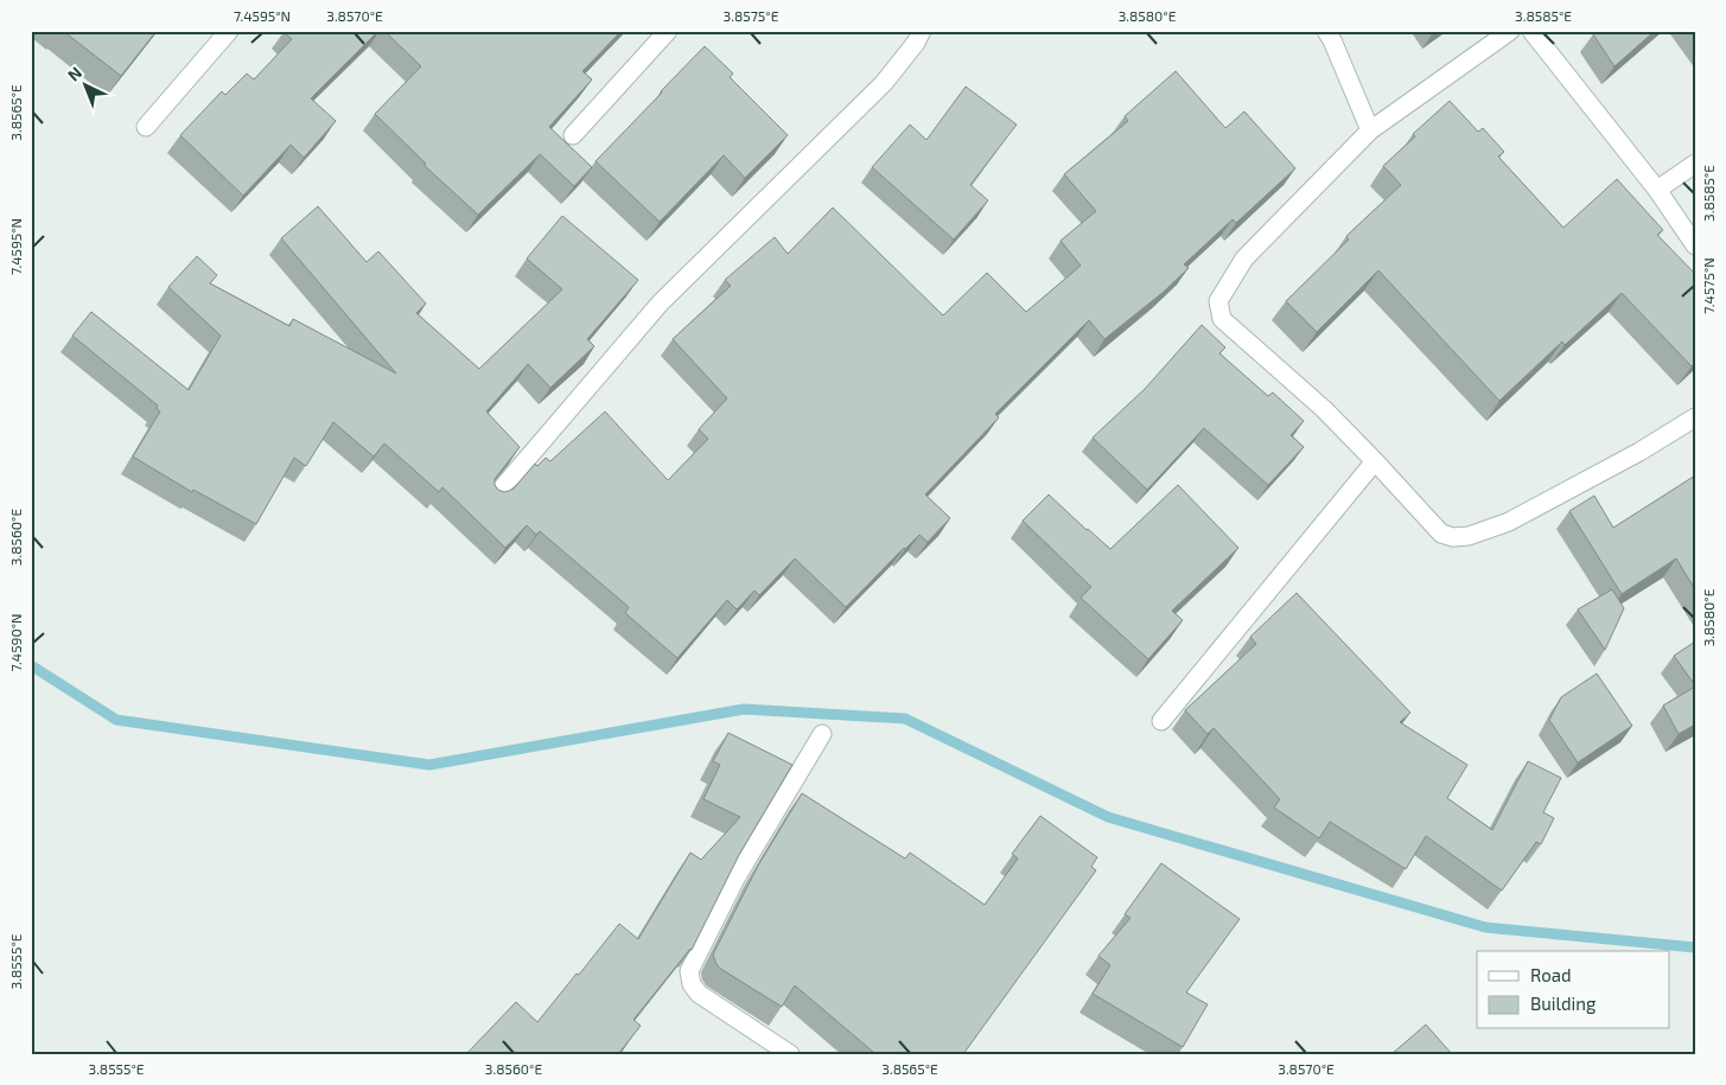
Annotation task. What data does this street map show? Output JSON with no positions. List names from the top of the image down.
{
  "legend": ["Road", "Building"],
  "north": "top left",
  "coordinates": [
    "7.4595°N",
    "3.8570°E",
    "3.8575°E",
    "3.8580°E",
    "3.8585°E",
    "3.8565°E",
    "7.4575°N",
    "3.8560°E",
    "7.4590°N",
    "3.8555°E"
  ]
}
